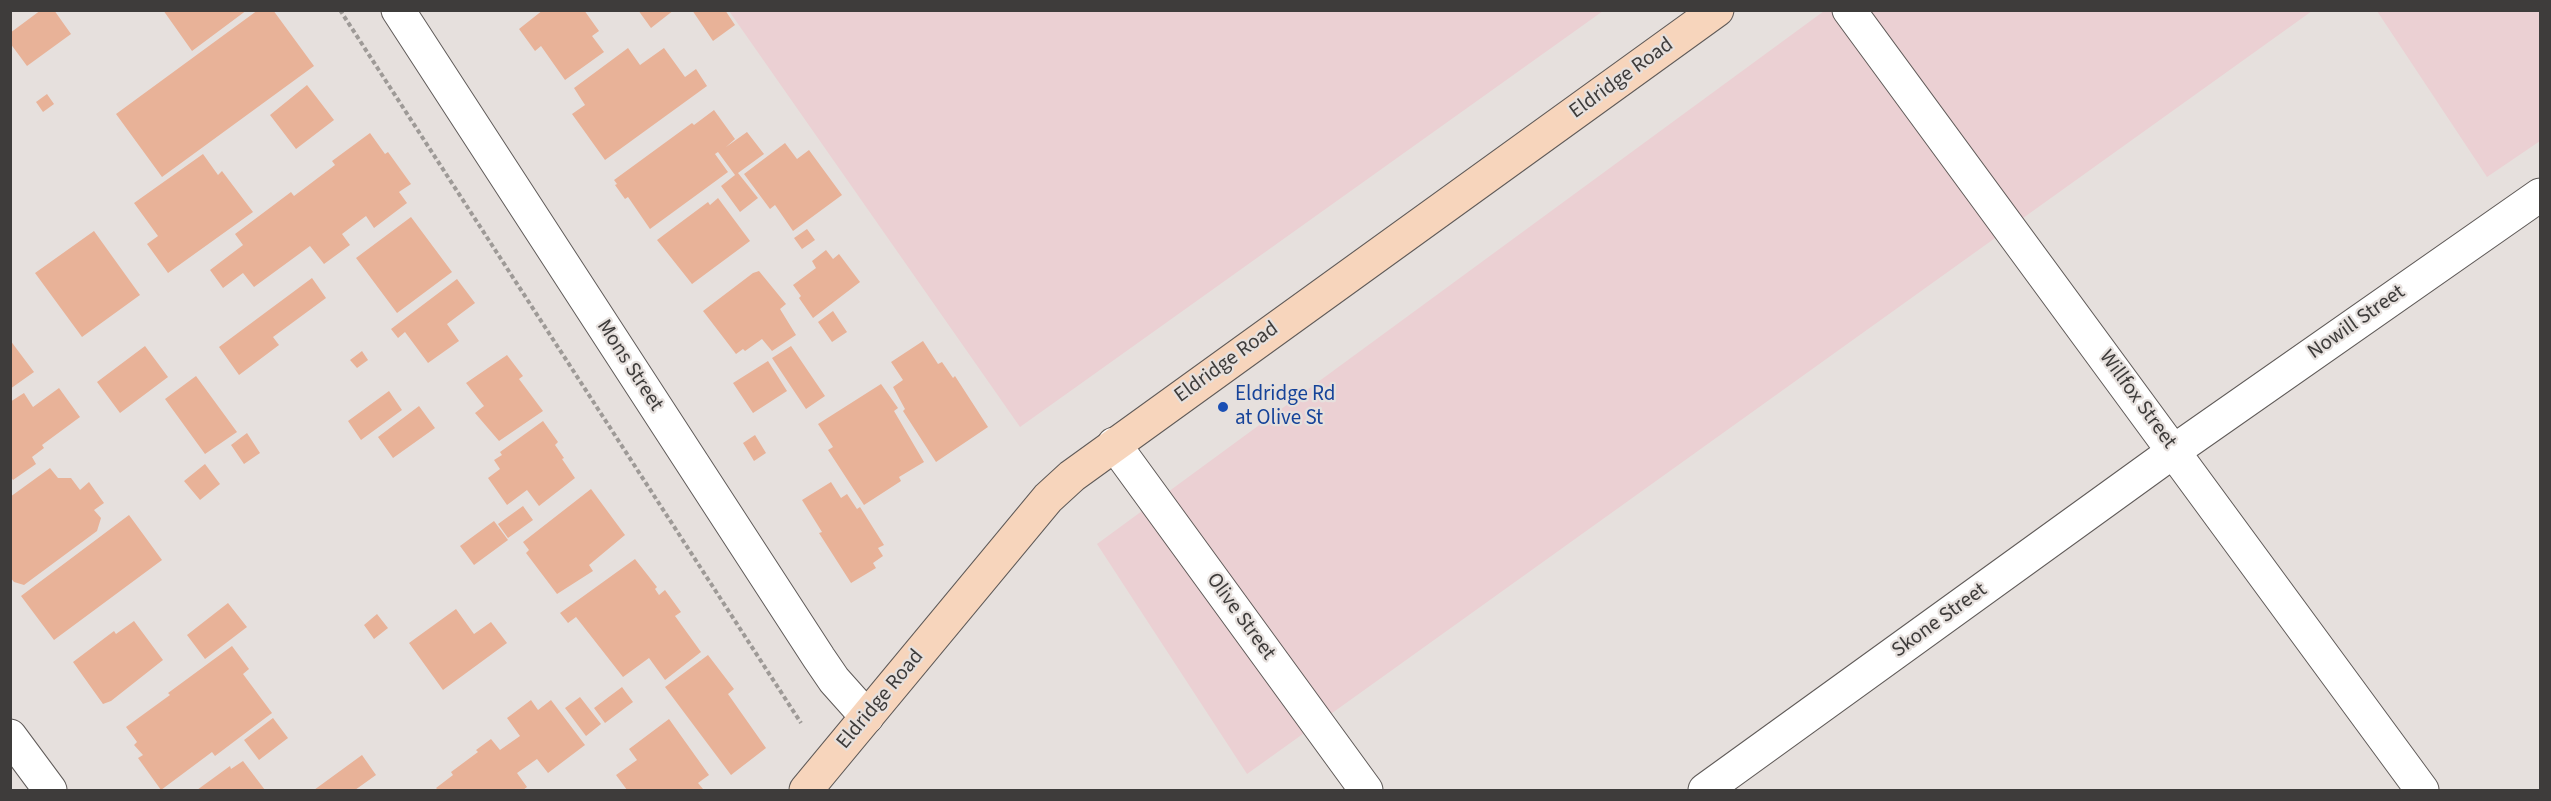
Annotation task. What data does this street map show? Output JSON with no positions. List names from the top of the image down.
{
  "streets": {
    "street": [
      "Eldridge Road",
      "Nowill Street",
      "Mons Street",
      "Willfox Street",
      "Olive Street",
      "Skone Street"
    ]
  },
  "crossings": [
    ["Eldridge Road", "Mons Street"],
    ["Eldridge Road", "Olive Street"],
    ["Nowill Street", "Willfox Street"],
    ["Nowill Street", "Skone Street"],
    ["Willfox Street", "Skone Street"]
  ],
  "places": ["Eldridge Rd at Olive St"]
}
